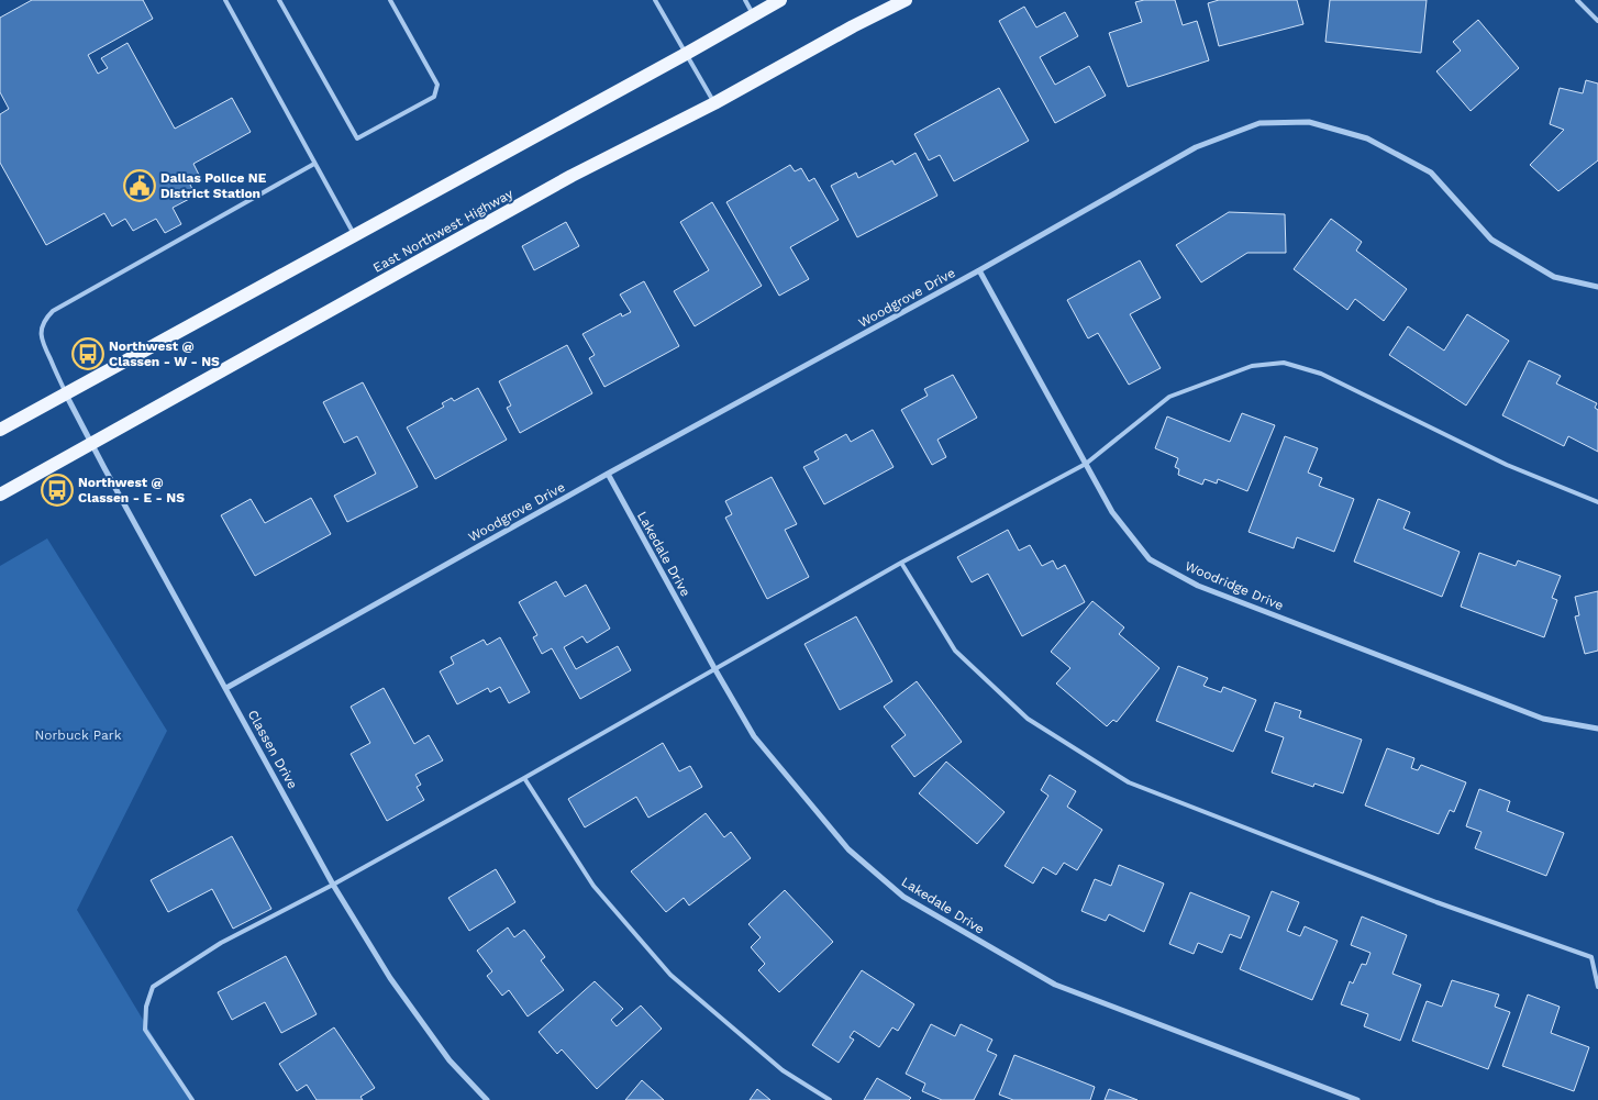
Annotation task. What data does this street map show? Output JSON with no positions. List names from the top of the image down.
{
  "streets": {
    "main road": ["East Northwest Highway"],
    "street": [
      "Woodgrove Drive",
      "Lakedale Drive",
      "Woodridge Drive",
      "Classen Drive"
    ]
  },
  "crossings": [
    ["East Northwest Highway", "Classen Drive"],
    ["Woodgrove Drive", "Lakedale Drive"],
    ["Woodgrove Drive", "Woodridge Drive"],
    ["Woodgrove Drive", "Classen Drive"]
  ],
  "parks": ["Norbuck Park"],
  "places": {
    "public building": ["Dallas Police NE District Station"],
    "bus stop": ["Northwest @ Classen - W - NS", "Northwest @ Classen - E - NS"]
  }
}
